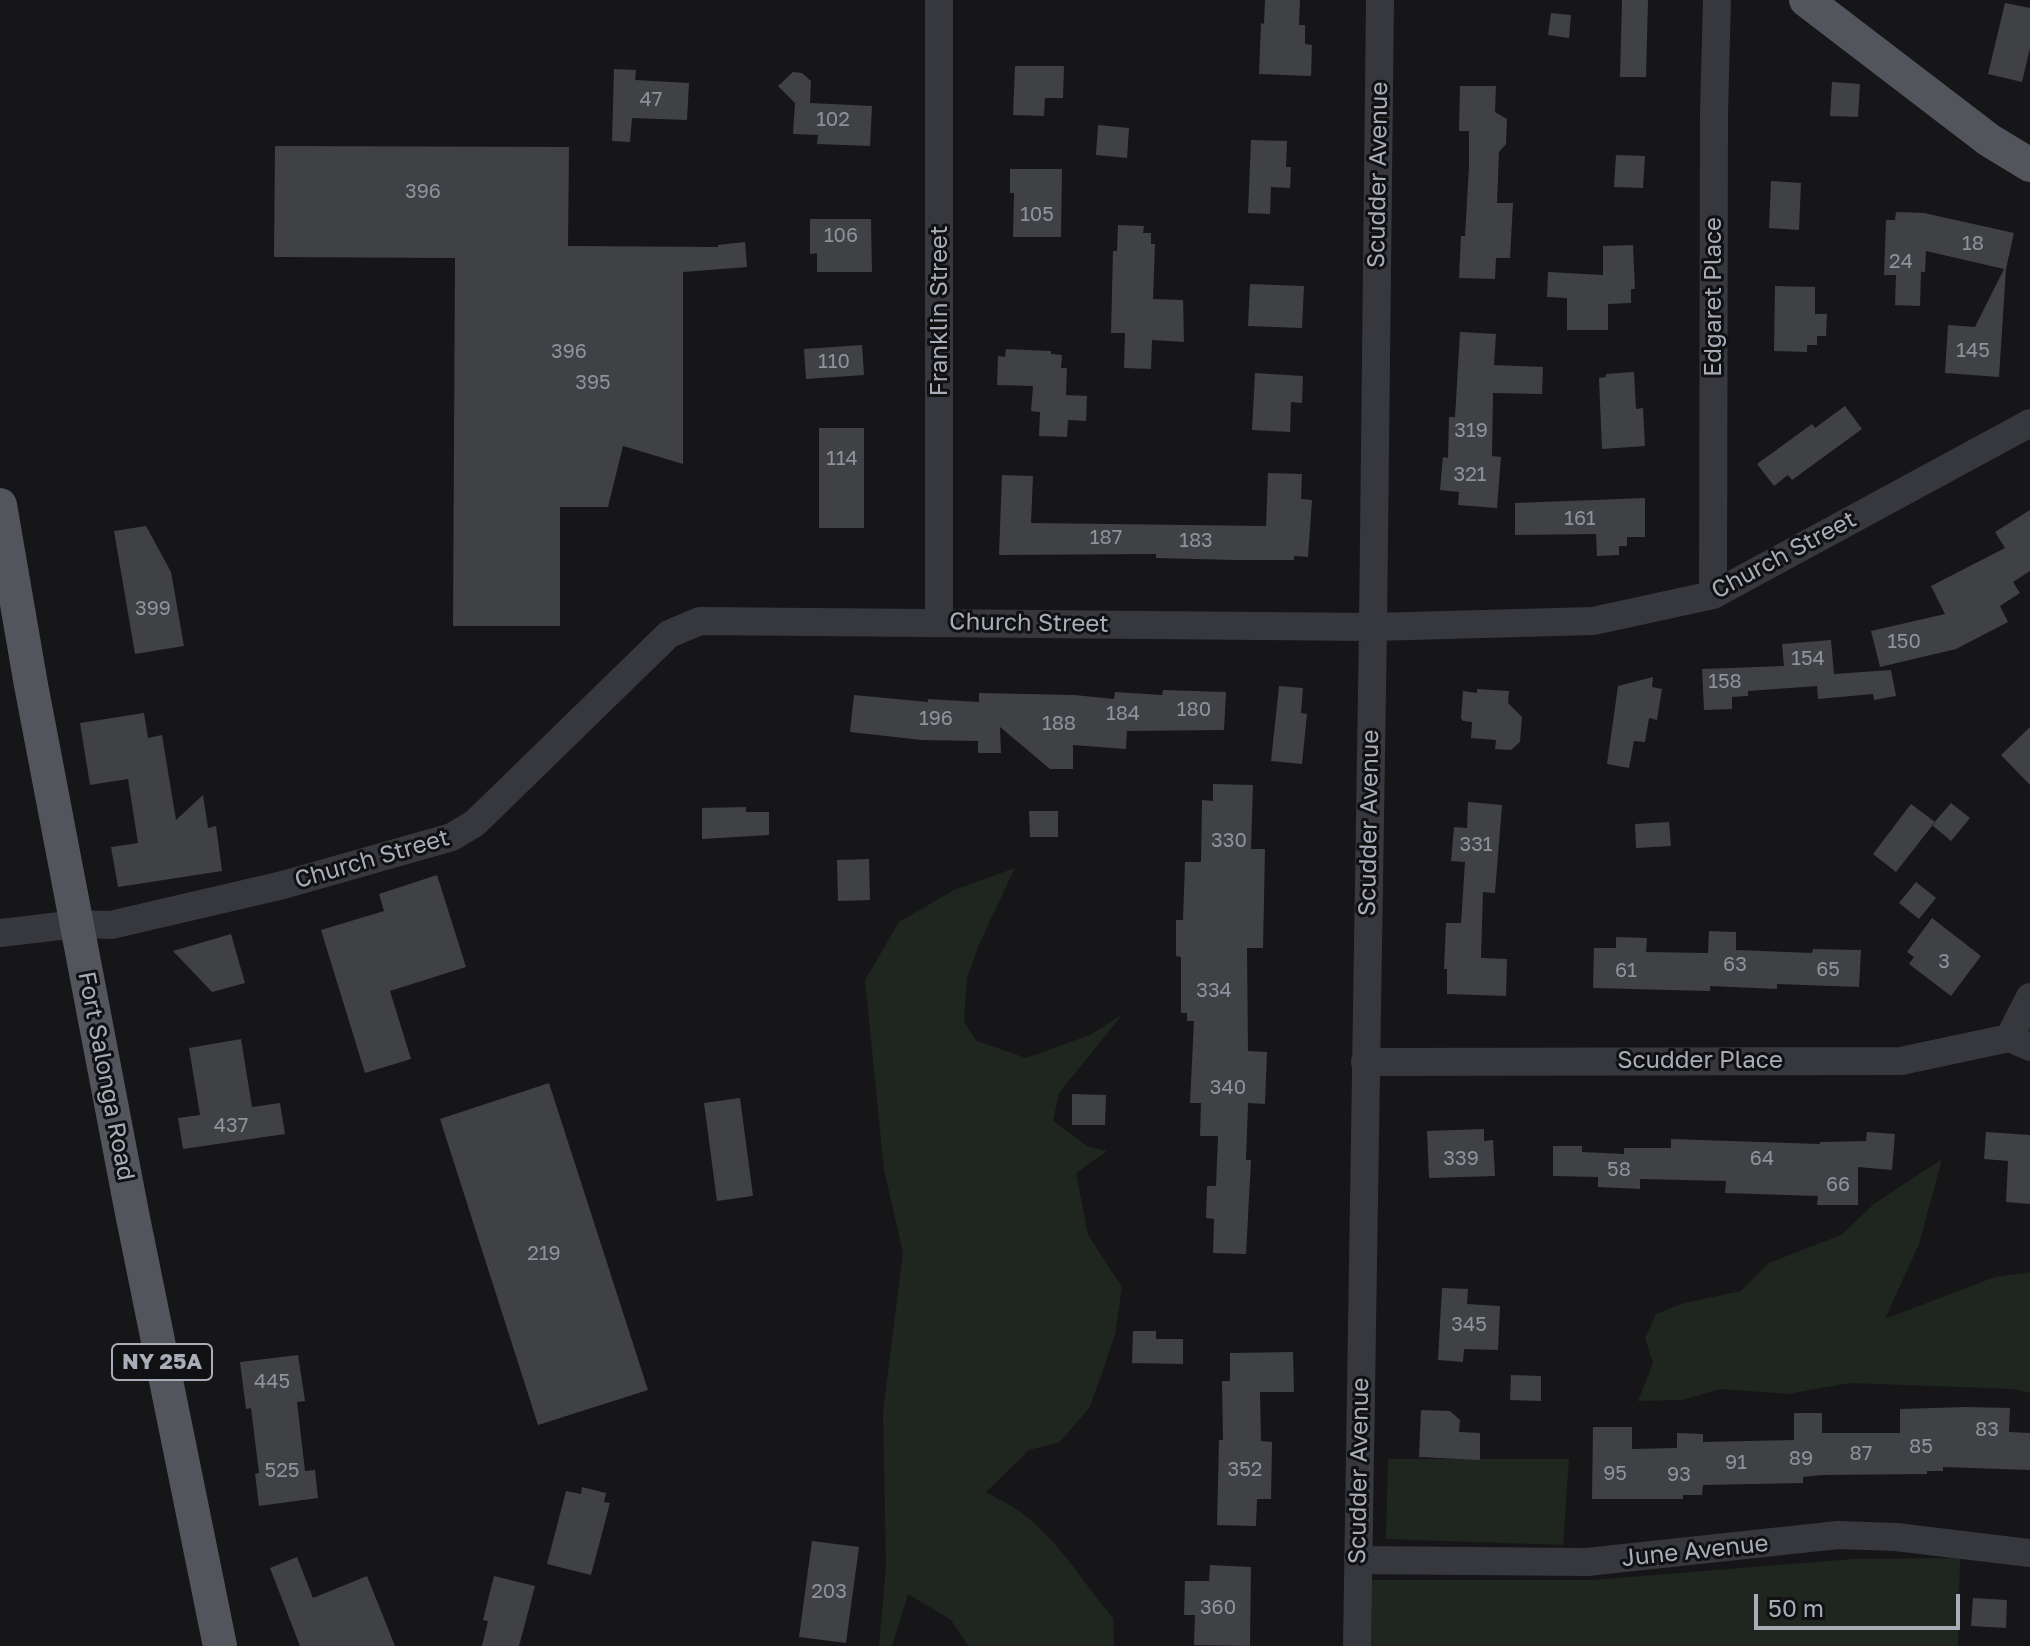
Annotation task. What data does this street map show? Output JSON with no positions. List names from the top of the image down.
{
  "streets": {
    "main road": ["Fort Salonga Road", "NY 25A"],
    "street": [
      "Scudder Avenue",
      "Edgaret Place",
      "Franklin Street",
      "Church Street",
      "Scudder Place",
      "June Avenue"
    ]
  },
  "crossings": [
    ["Scudder Avenue", "Church Street"],
    ["Scudder Avenue", "Scudder Place"],
    ["Scudder Avenue", "June Avenue"],
    ["Edgaret Place", "Church Street"],
    ["Franklin Street", "Church Street"],
    ["Church Street", "Fort Salonga Road"]
  ],
  "house_numbers": [
    "47",
    "102",
    "396",
    "105",
    "106",
    "18",
    "24",
    "145",
    "396",
    "110",
    "395",
    "319",
    "114",
    "321",
    "161",
    "187",
    "183",
    "399",
    "150",
    "154",
    "158",
    "180",
    "184",
    "196",
    "188",
    "330",
    "331",
    "3",
    "63",
    "65",
    "61",
    "334",
    "340",
    "437",
    "339",
    "64",
    "58",
    "66",
    "219",
    "345",
    "445",
    "83",
    "85",
    "87",
    "89",
    "91",
    "352",
    "525",
    "95",
    "93",
    "203",
    "360"
  ],
  "scale_bar": "50 m"
}
